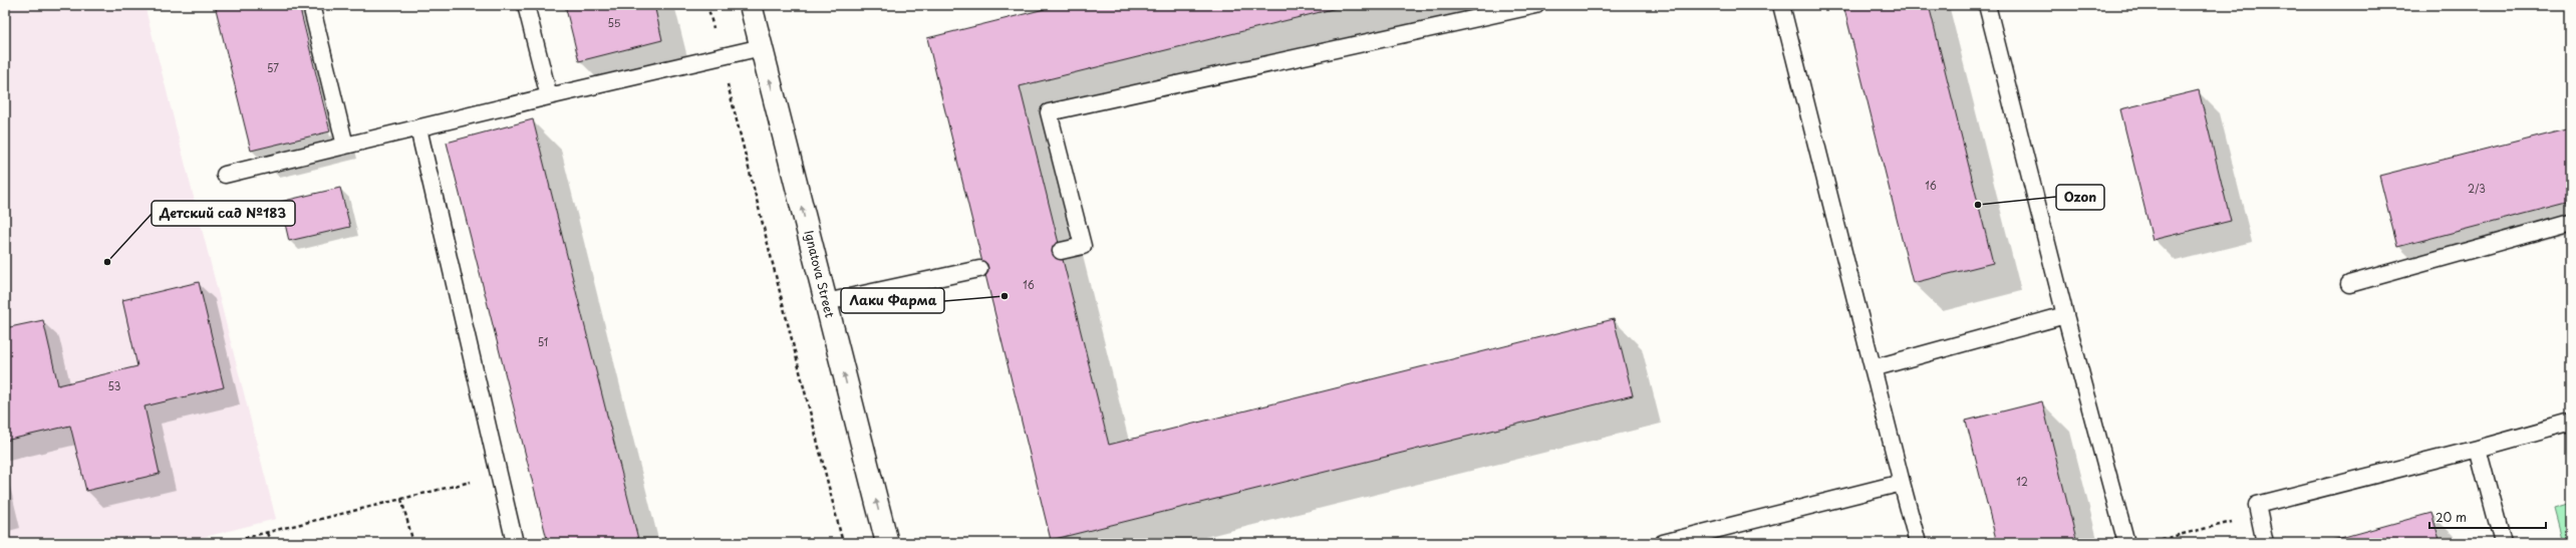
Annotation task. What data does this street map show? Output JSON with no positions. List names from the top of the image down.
{
  "streets": {
    "street": ["Ignatova Street"]
  },
  "one_way": ["Ignatova Street"],
  "places": ["Ozon", "Детский сад №183", "Лаки Фарма"],
  "house_numbers": [
    "55",
    "57",
    "16",
    "2/3",
    "16",
    "51",
    "53",
    "12"
  ],
  "scale_bar": "20 m"
}
